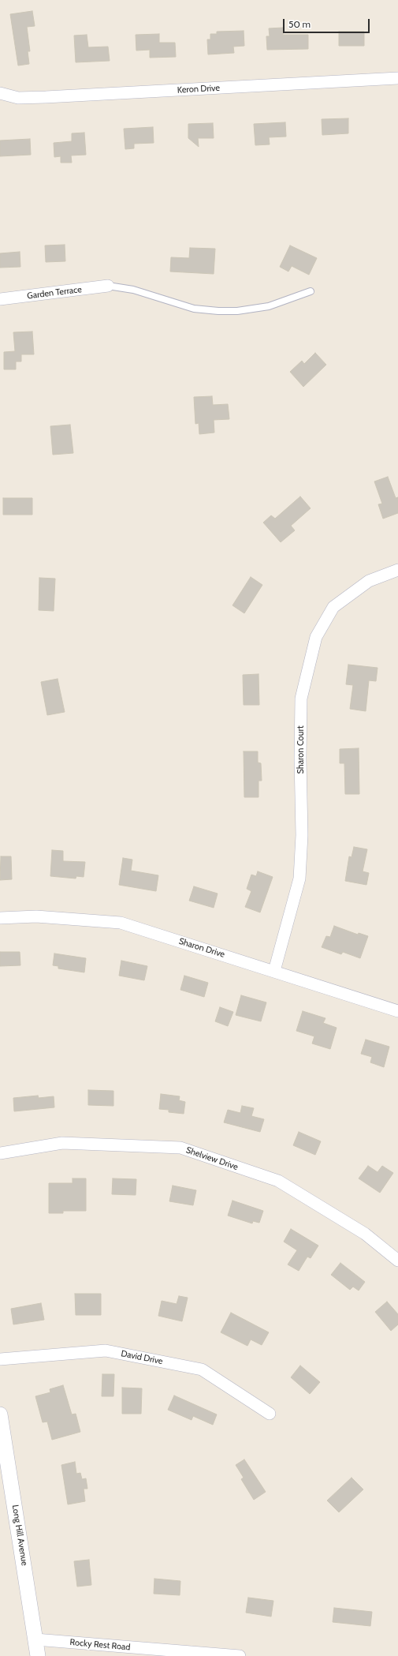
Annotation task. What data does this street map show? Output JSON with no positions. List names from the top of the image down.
{
  "streets": {
    "street": [
      "Keron Drive",
      "Garden Terrace",
      "Sharon Court",
      "Sharon Drive",
      "Shelview Drive",
      "David Drive",
      "Long Hill Avenue",
      "Rocky Rest Road"
    ]
  },
  "crossings": [
    ["Sharon Court", "Sharon Drive"],
    ["Long Hill Avenue", "Rocky Rest Road"]
  ],
  "scale_bar": "50 m"
}
